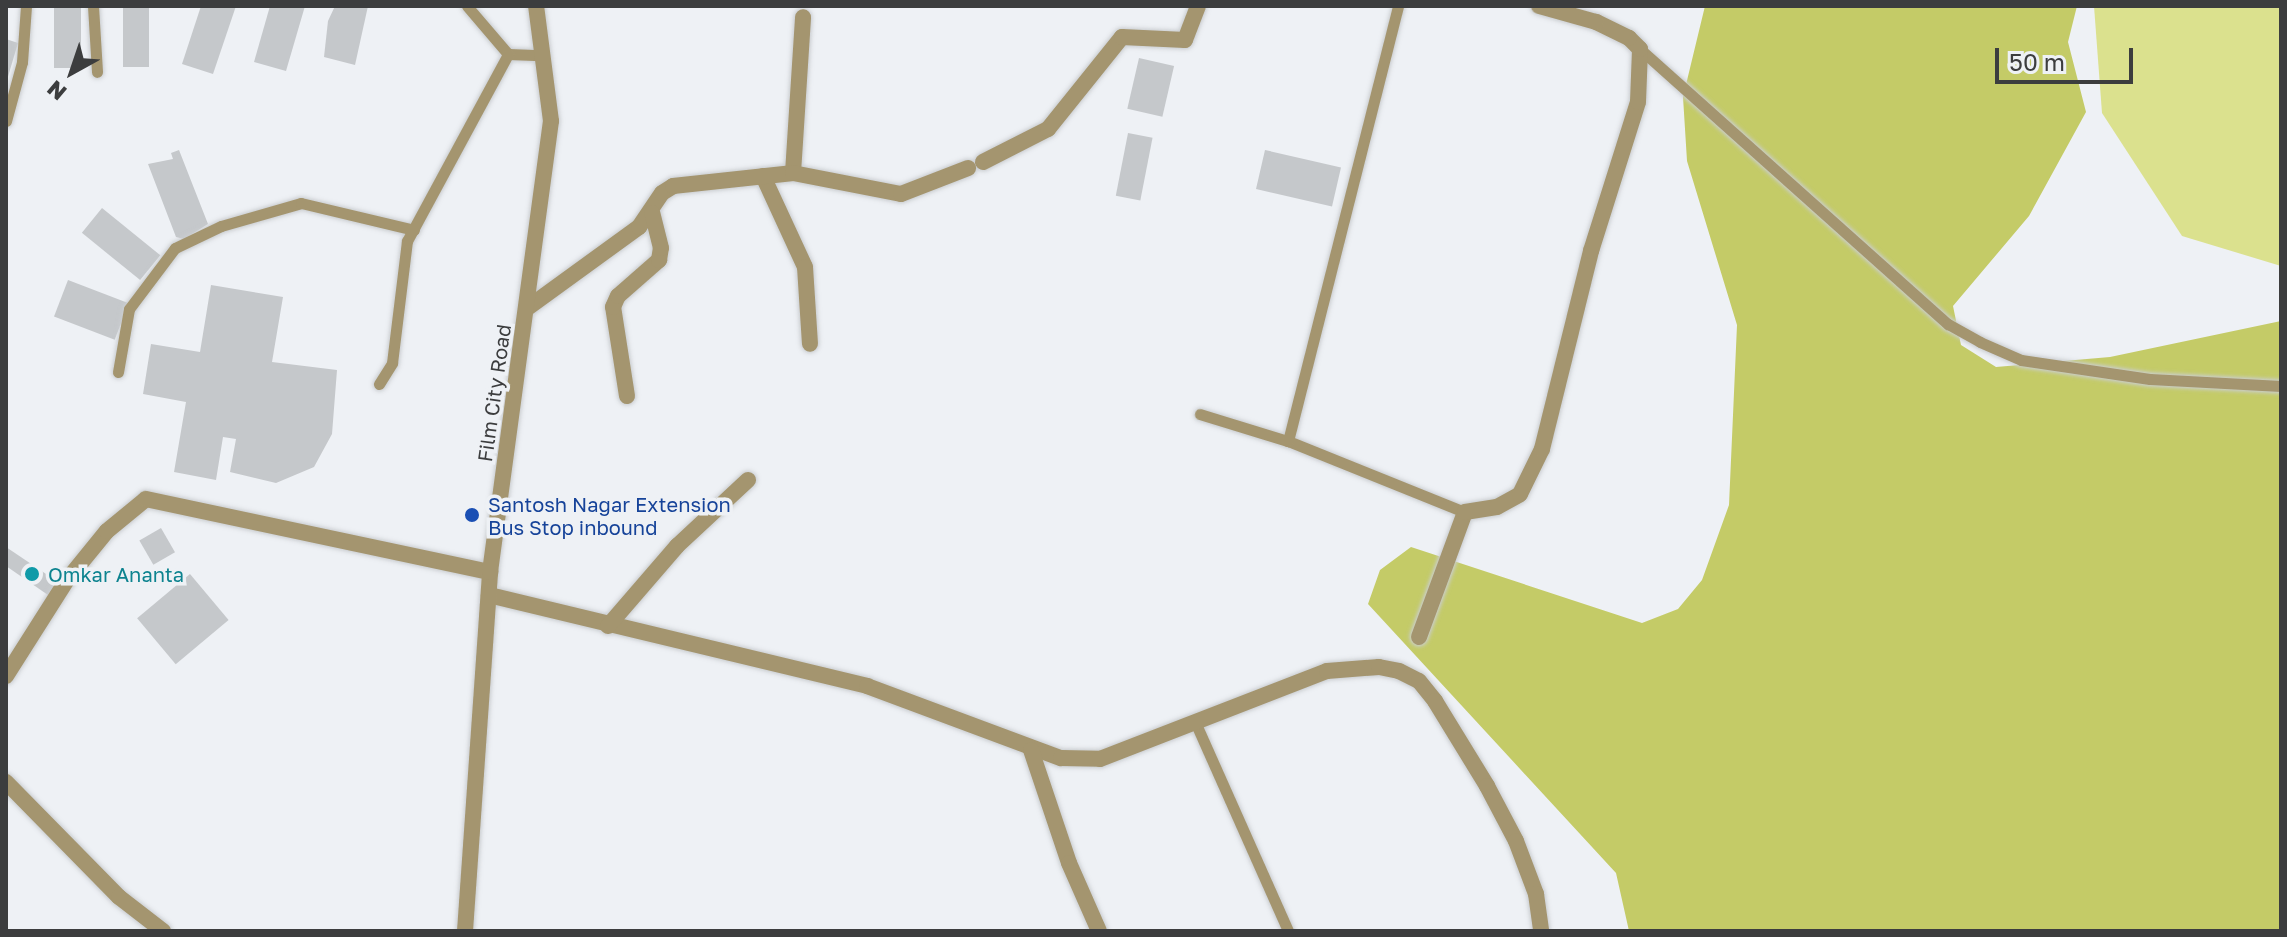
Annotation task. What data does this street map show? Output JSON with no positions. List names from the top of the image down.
{
  "streets": {
    "street": ["Film City Road"]
  },
  "places": ["Santosh Nagar Extension Bus Stop inbound", "Omkar Ananta"],
  "scale_bar": "50 m",
  "north": "bottom left"
}
